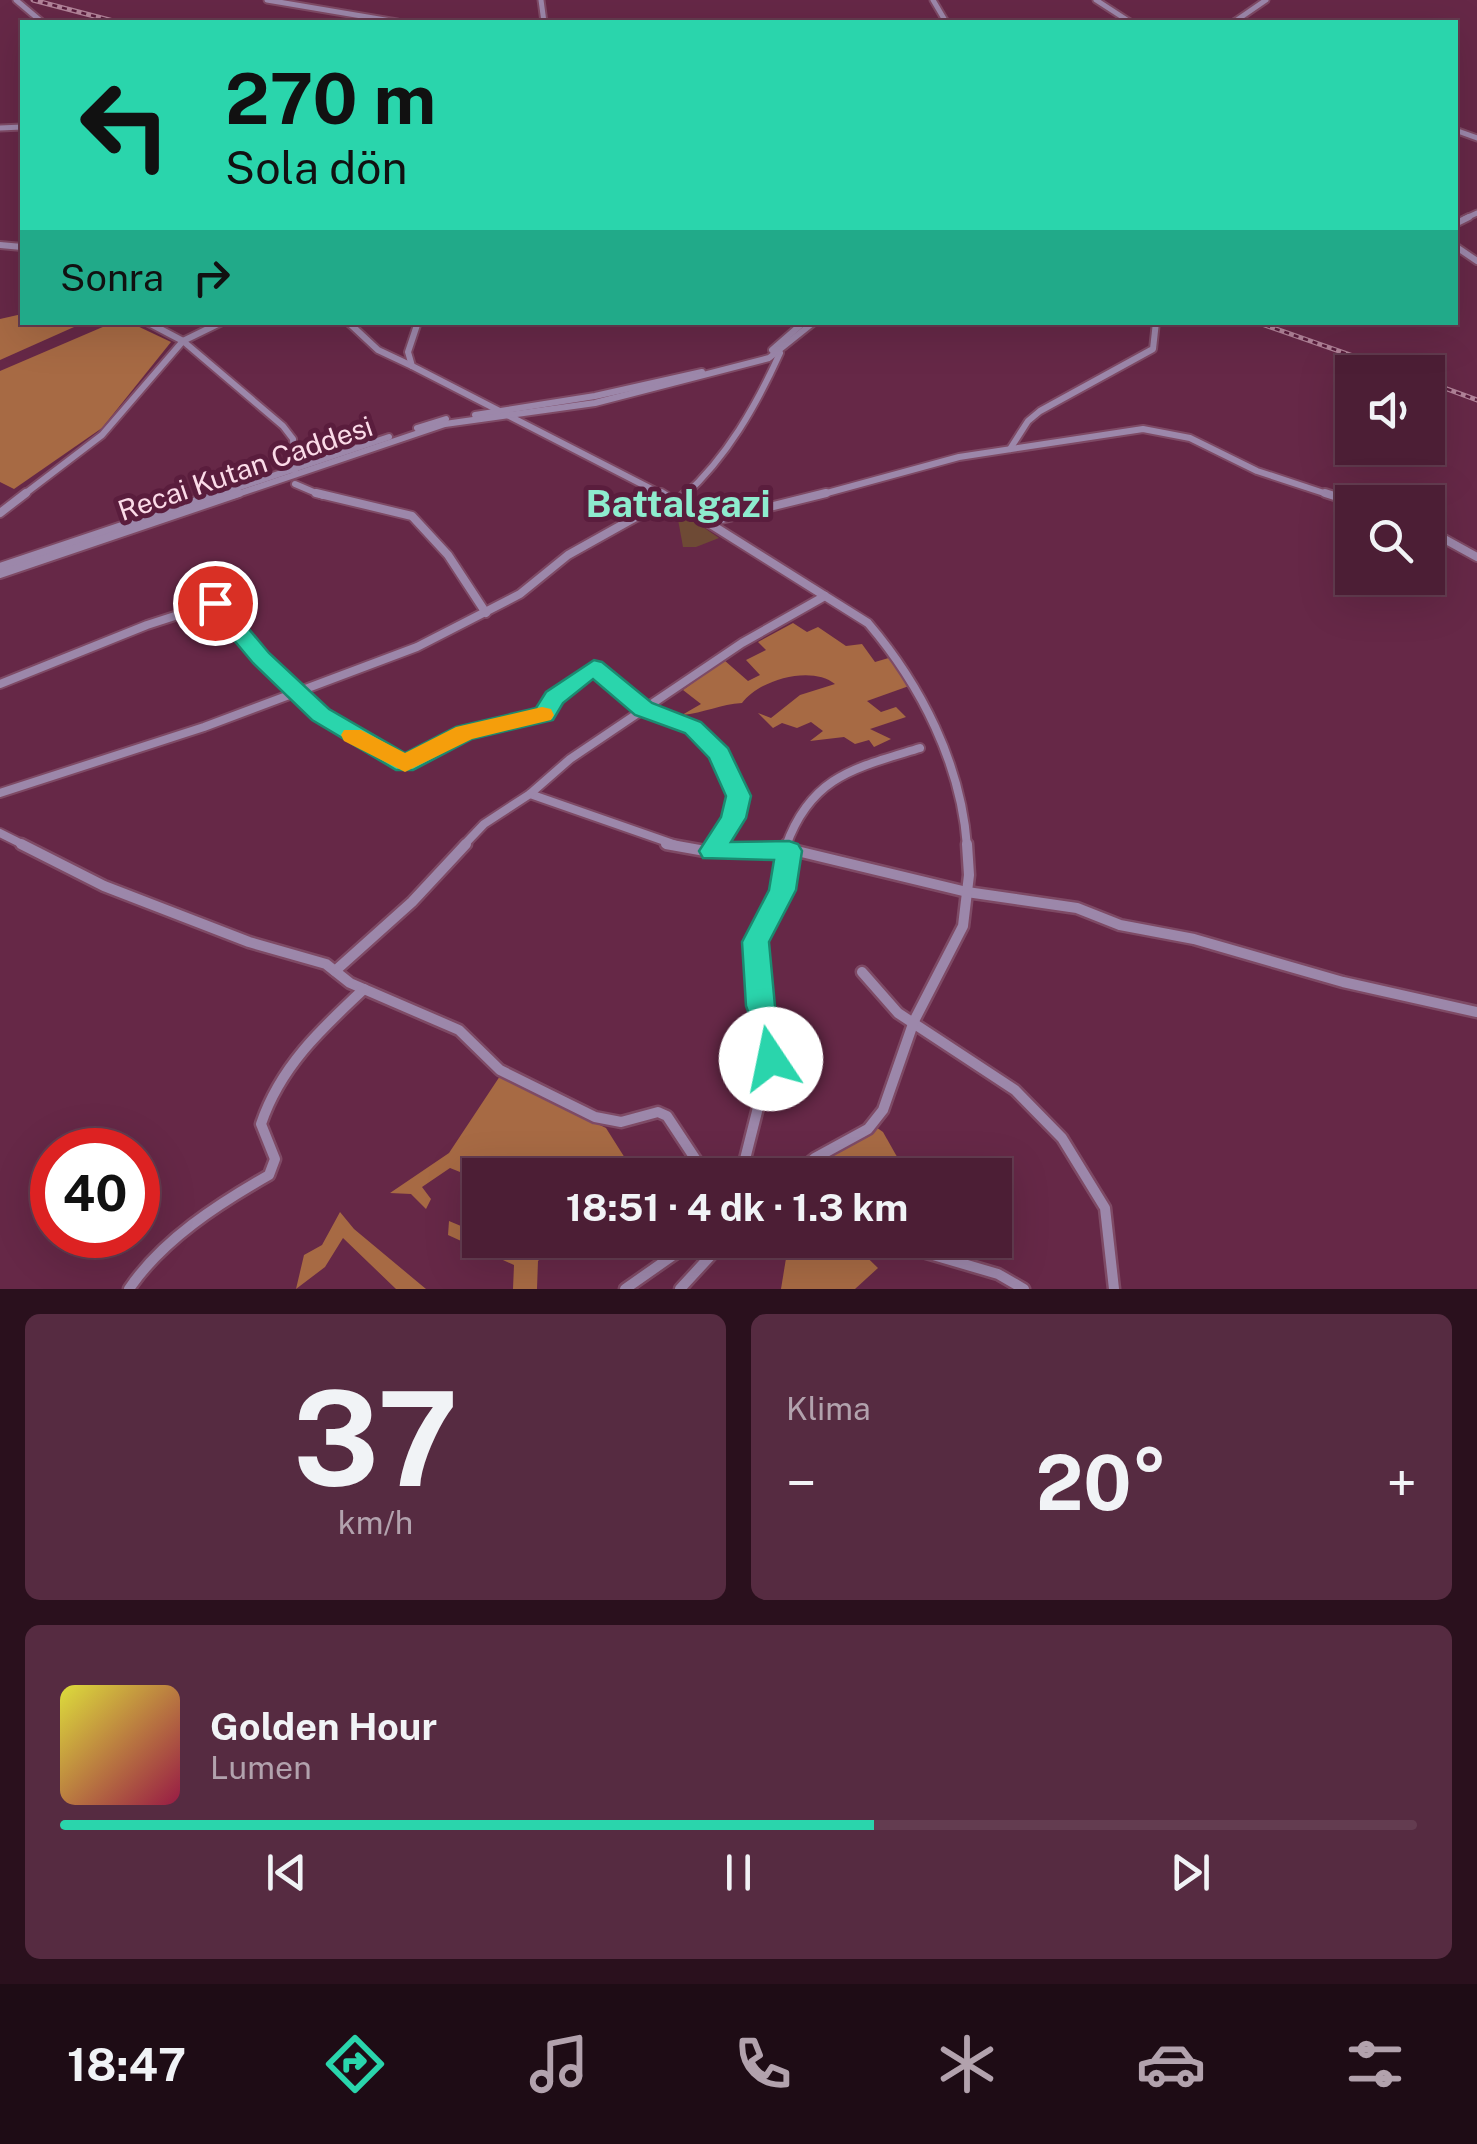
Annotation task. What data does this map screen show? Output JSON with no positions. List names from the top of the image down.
{
  "streets": {
    "street": ["Recai Kutan Caddesi"]
  },
  "districts": ["Battalgazi"],
  "page": {
    "turn": ["270 m", "Sola dön"],
    "then": "Sonra",
    "limit": "40",
    "trip": "18:51 · 4 dk · 1.3 km",
    "tile": [
      ["37", "km/h"],
      "Klima"
    ],
    "heat": ["−", "20°", "+"],
    "song": ["Golden Hour", "Lumen"],
    "tabs": "18:47"
  }
}
